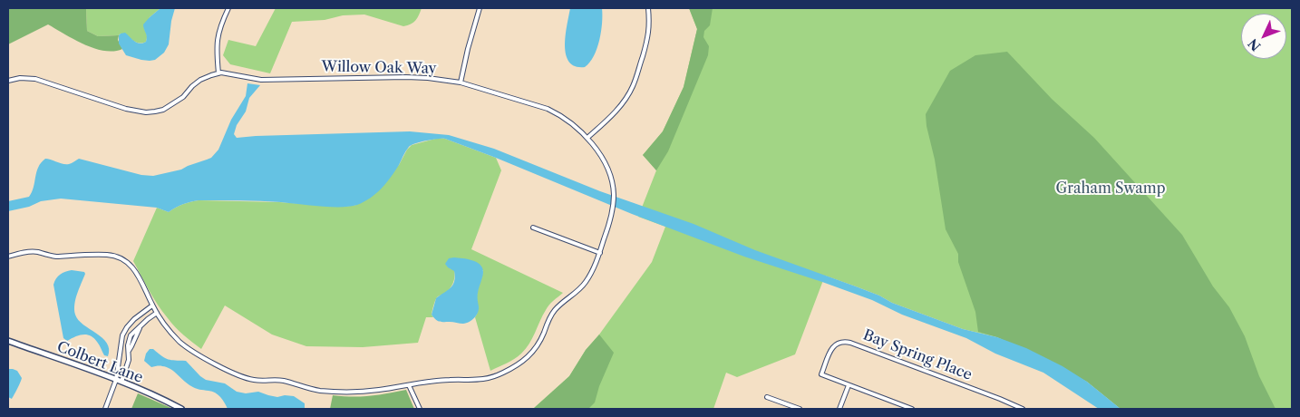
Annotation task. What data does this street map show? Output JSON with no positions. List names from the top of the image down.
{
  "streets": {
    "street": ["Willow Oak Way", "Bay Spring Place", "Colbert Lane"]
  },
  "parks": ["Graham Swamp"],
  "north": "bottom left"
}
